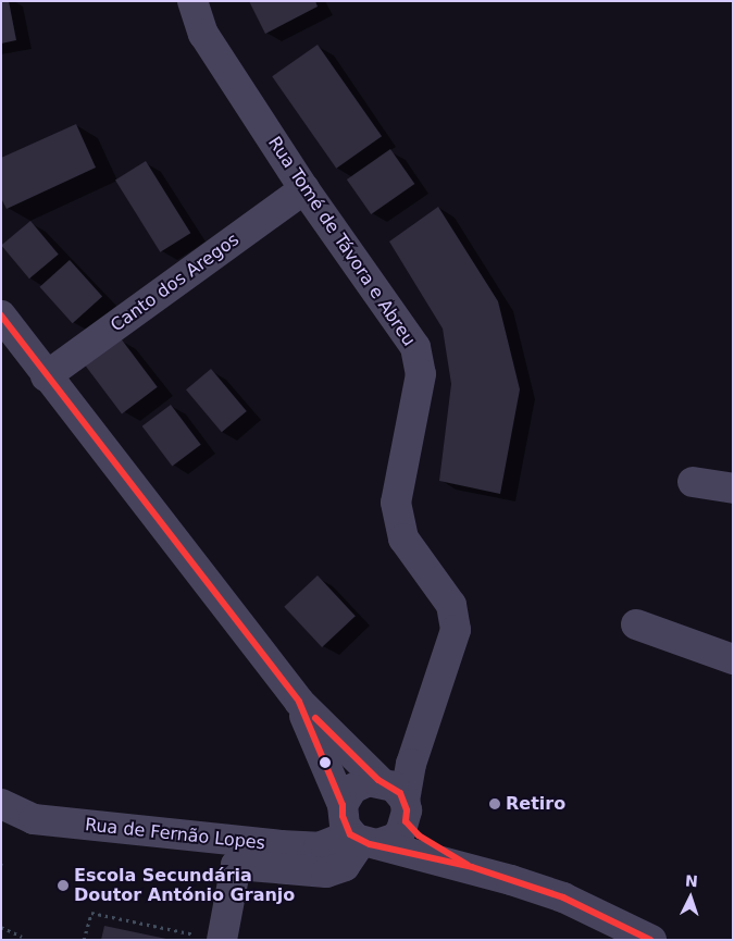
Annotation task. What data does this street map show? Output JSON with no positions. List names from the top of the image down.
{
  "streets": {
    "street": ["Rua Tomé de Távora e Abreu", "Canto dos Aregos", "Rua de Fernão Lopes"]
  },
  "crossings": [
    ["Rua Tomé de Távora e Abreu", "Canto dos Aregos"],
    ["Rua Tomé de Távora e Abreu", "Rua de Fernão Lopes"]
  ],
  "places": ["Retiro", "Escola Secundária Doutor António Granjo"],
  "north": "top"
}
